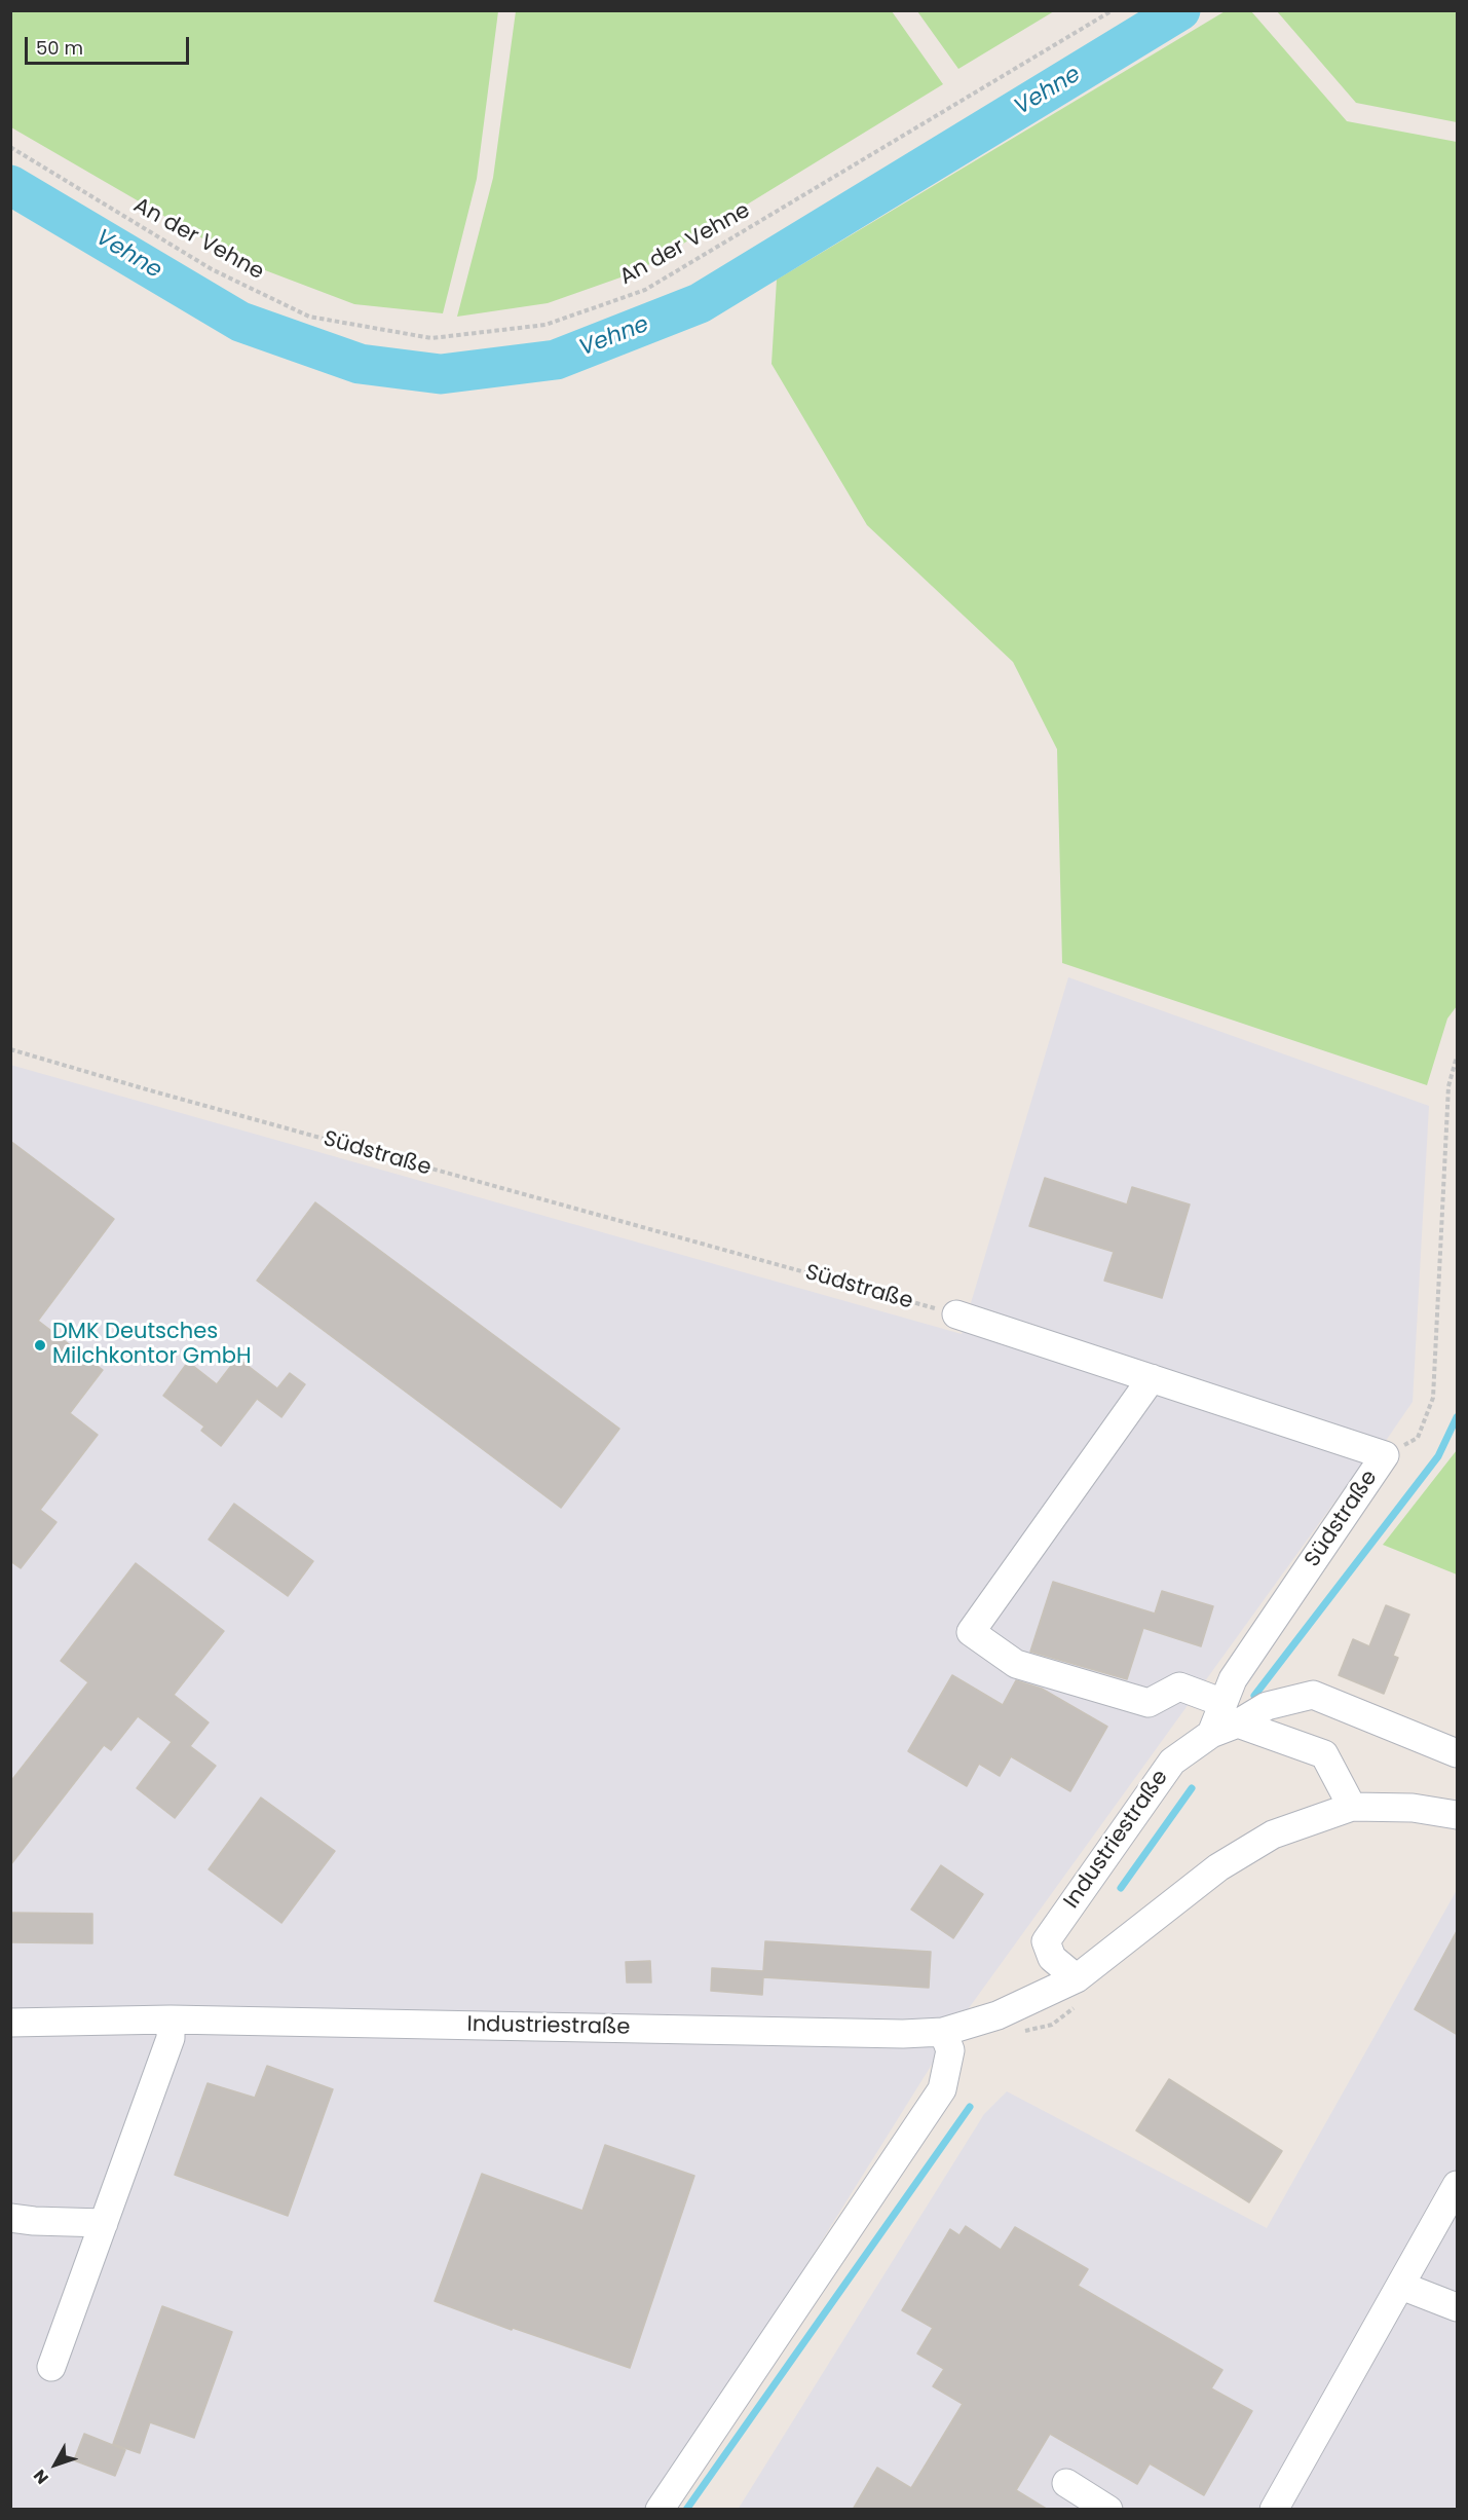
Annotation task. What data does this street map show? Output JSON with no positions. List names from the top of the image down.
{
  "streets": {
    "street": ["Südstraße", "Industriestraße"],
    "path": ["An der Vehne"]
  },
  "crossings": [
    ["Südstraße", "Industriestraße"]
  ],
  "water": ["Vehne"],
  "places": ["DMK Deutsches Milchkontor GmbH"],
  "scale_bar": "50 m",
  "north": "bottom left"
}
